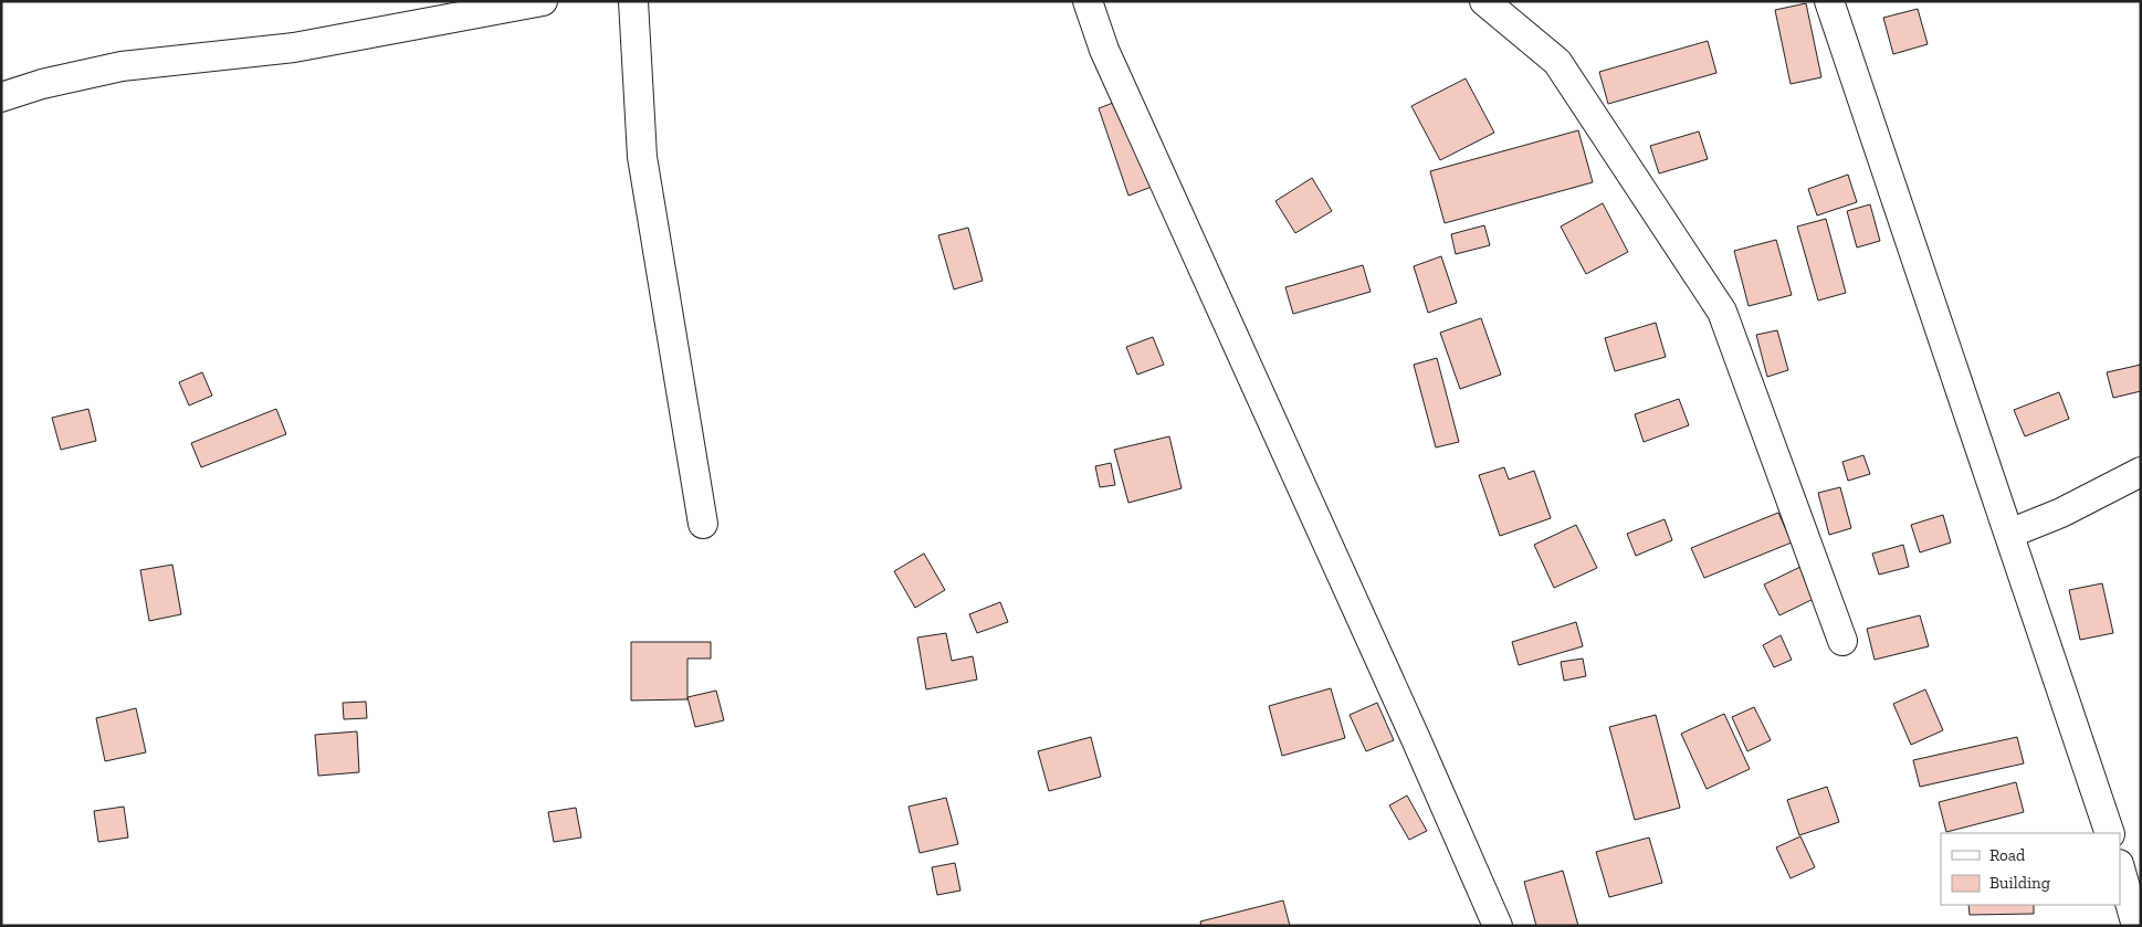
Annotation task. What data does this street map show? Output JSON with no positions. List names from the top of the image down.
{
  "legend": ["Road", "Building"]
}
